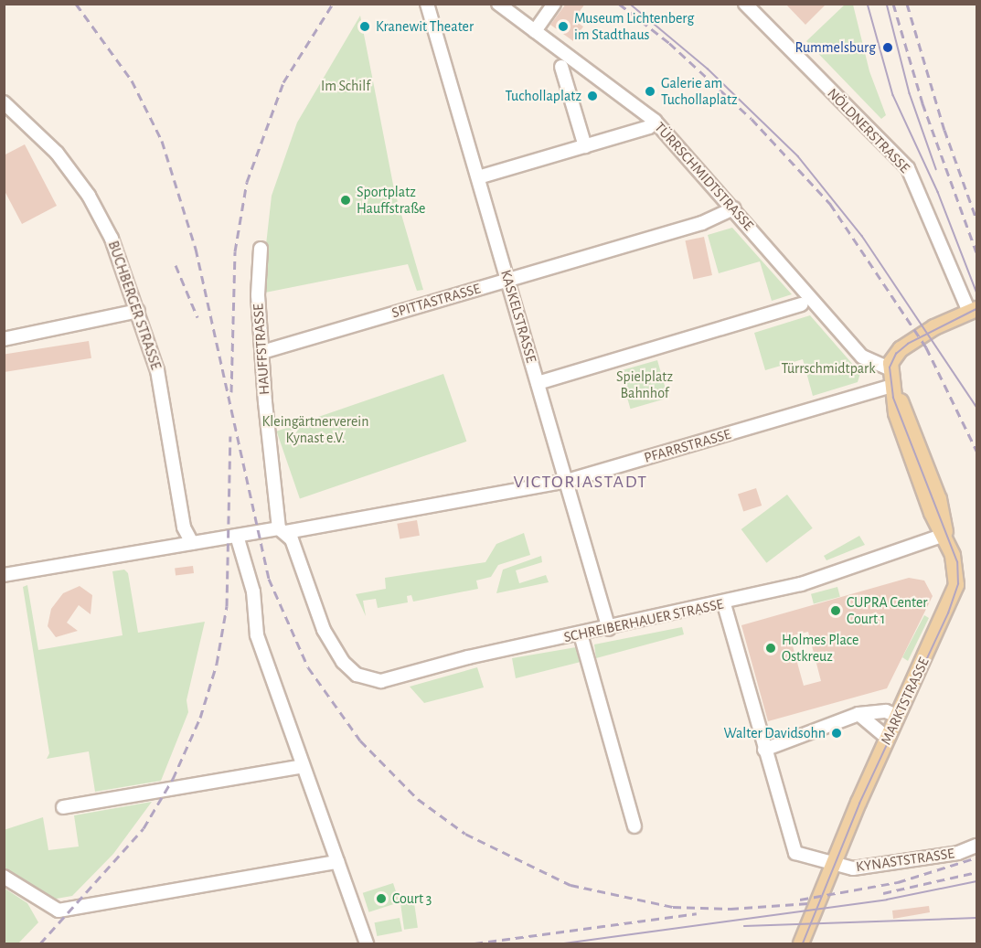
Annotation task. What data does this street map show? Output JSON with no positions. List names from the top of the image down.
{
  "streets": {
    "main road": ["MARKTSTRASSE"],
    "street": [
      "NÖLDNERSTRASSE",
      "TÜRRSCHMIDTSTRASSE",
      "SPITTASTRASSE",
      "BUCHBERGER STRASSE",
      "KASKELSTRASSE",
      "HAUFFSTRASSE",
      "PFARRSTRASSE",
      "SCHREIBERHAUER STRASSE",
      "KYNASTSTRASSE"
    ]
  },
  "crossings": [
    ["TÜRRSCHMIDTSTRASSE", "SPITTASTRASSE"],
    ["TÜRRSCHMIDTSTRASSE", "MARKTSTRASSE"],
    ["SPITTASTRASSE", "KASKELSTRASSE"],
    ["SPITTASTRASSE", "HAUFFSTRASSE"],
    ["BUCHBERGER STRASSE", "PFARRSTRASSE"],
    ["KASKELSTRASSE", "PFARRSTRASSE"],
    ["KASKELSTRASSE", "SCHREIBERHAUER STRASSE"],
    ["HAUFFSTRASSE", "PFARRSTRASSE"],
    ["HAUFFSTRASSE", "SCHREIBERHAUER STRASSE"],
    ["PFARRSTRASSE", "MARKTSTRASSE"],
    ["SCHREIBERHAUER STRASSE", "MARKTSTRASSE"],
    ["MARKTSTRASSE", "KYNASTSTRASSE"]
  ],
  "districts": ["VICTORIASTADT"],
  "parks": [
    "Im Schilf",
    "Türrschmidtpark",
    "Spielplatz Bahnhof",
    "Kleingärtnerverein Kynast e.V."
  ],
  "places": [
    "Kranewit Theater",
    "Museum Lichtenberg im Stadthaus",
    "Rummelsburg",
    "Galerie am Tuchollaplatz",
    "Tuchollaplatz",
    "Sportplatz Hauffstraße",
    "CUPRA Center Court 1",
    "Holmes Place Ostkreuz",
    "Walter Davidsohn",
    "Court 3"
  ]
}
